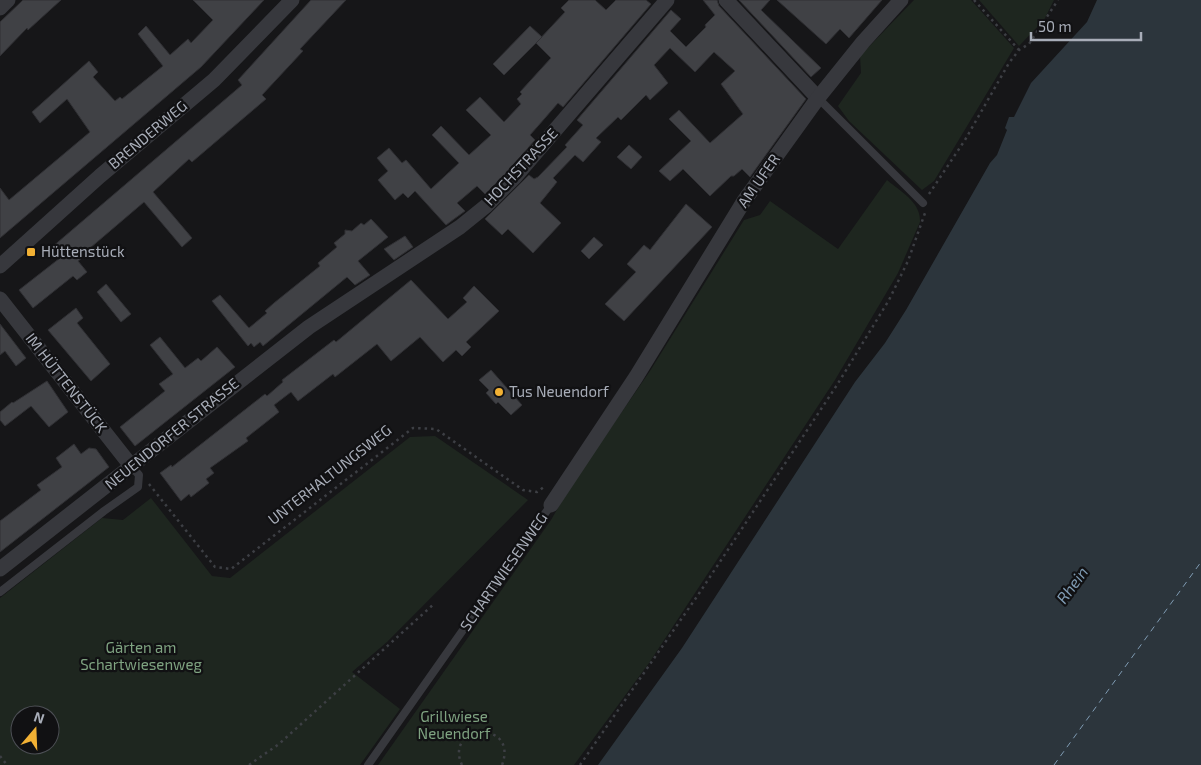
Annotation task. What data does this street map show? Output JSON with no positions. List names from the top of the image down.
{
  "streets": {
    "street": [
      "BRENDERWEG",
      "HOCHSTRASSE",
      "AM UFER",
      "IM HÜTTENSTÜCK",
      "NEUENDORFER STRASSE",
      "SCHARTWIESENWEG"
    ],
    "path": ["UNTERHALTUNGSWEG"]
  },
  "crossings": [
    ["HOCHSTRASSE", "NEUENDORFER STRASSE"],
    ["AM UFER", "SCHARTWIESENWEG"],
    ["IM HÜTTENSTÜCK", "NEUENDORFER STRASSE"],
    ["IM HÜTTENSTÜCK", "UNTERHALTUNGSWEG"],
    ["NEUENDORFER STRASSE", "UNTERHALTUNGSWEG"]
  ],
  "water": ["Rhein"],
  "parks": ["Gärten am Schartwiesenweg", "Grillwiese Neuendorf"],
  "places": {
    "transit": ["Hüttenstück"],
    "other": ["Tus Neuendorf"]
  },
  "scale_bar": "50 m",
  "north": "top"
}
